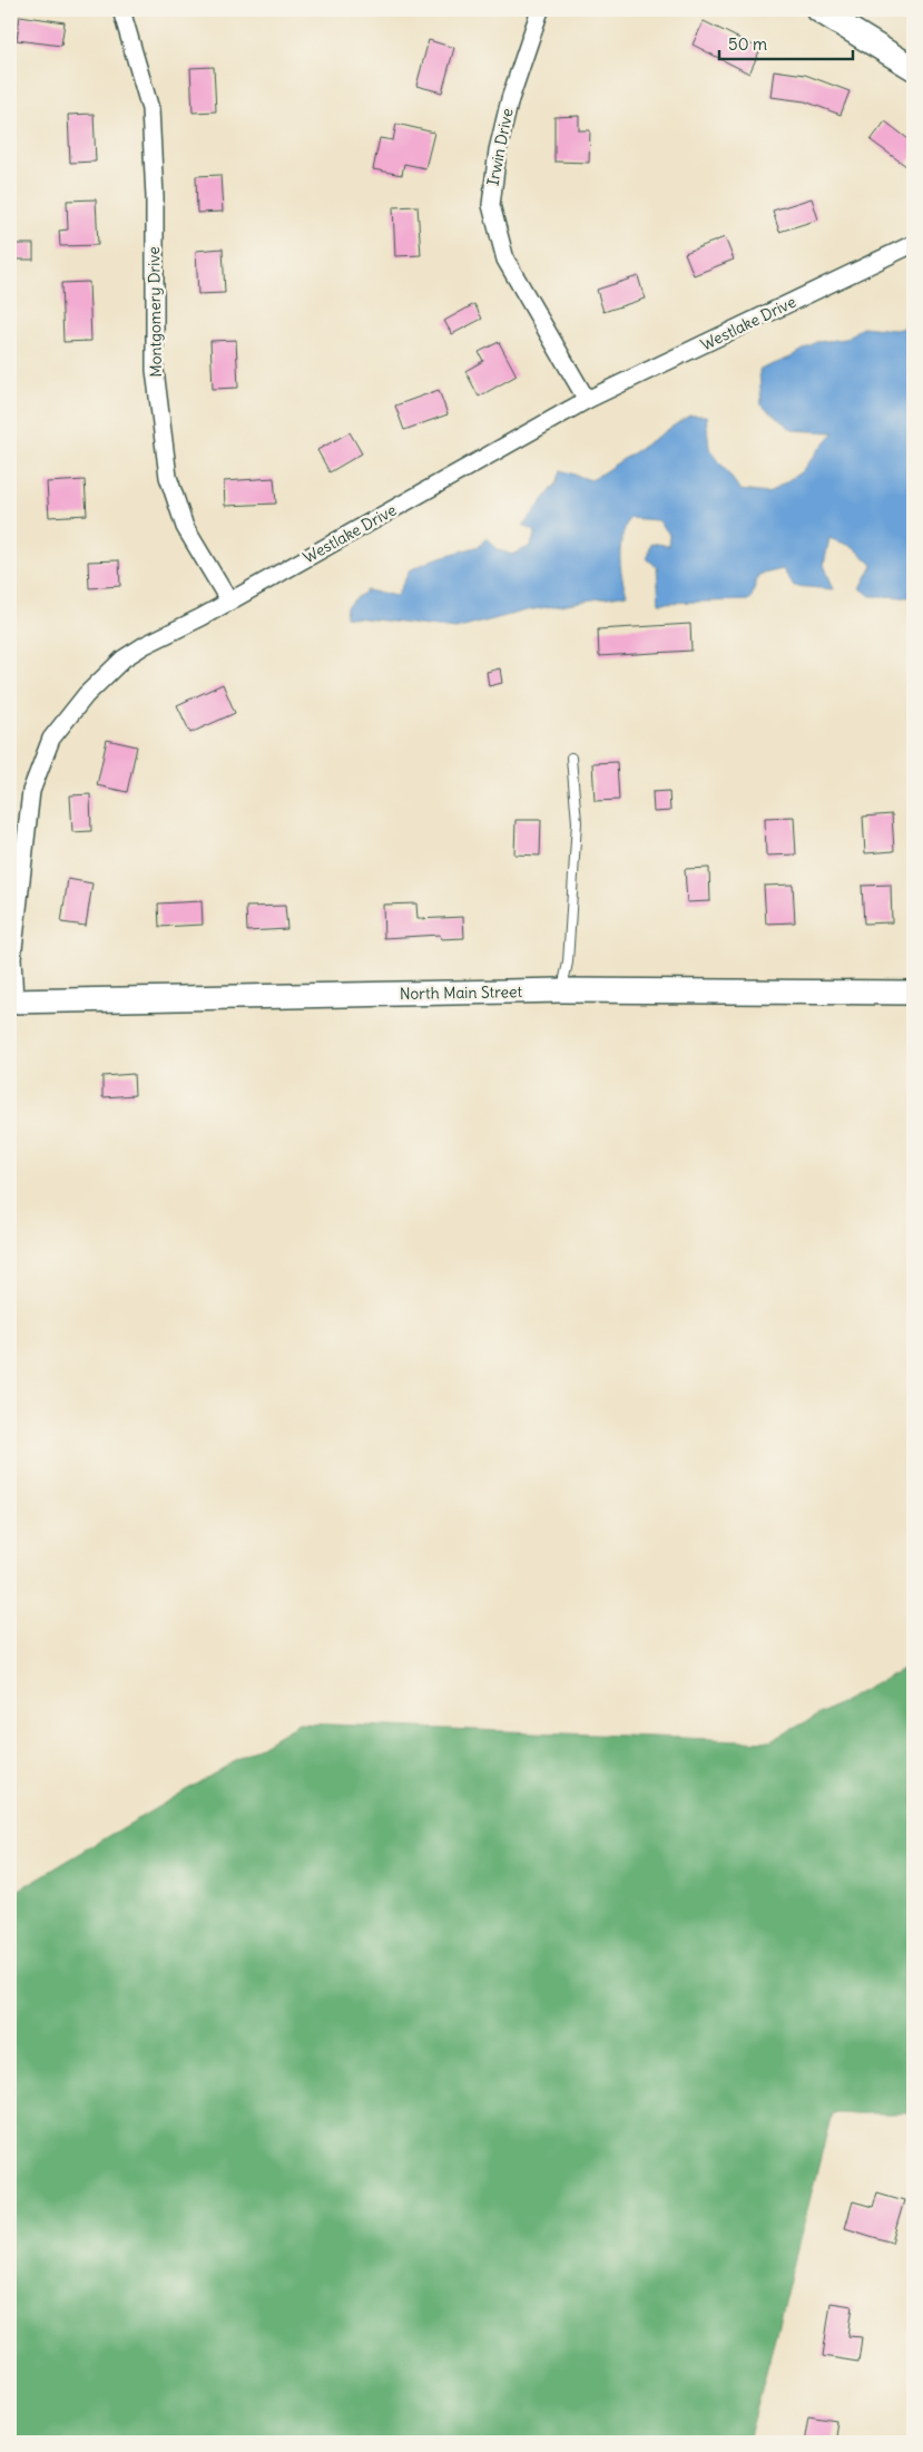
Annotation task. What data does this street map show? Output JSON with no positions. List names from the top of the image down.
{
  "streets": {
    "street": [
      "Irwin Drive",
      "Montgomery Drive",
      "Westlake Drive",
      "North Main Street"
    ]
  },
  "crossings": [
    ["Irwin Drive", "Westlake Drive"],
    ["Montgomery Drive", "Westlake Drive"],
    ["Westlake Drive", "North Main Street"]
  ],
  "scale_bar": "50 m"
}
